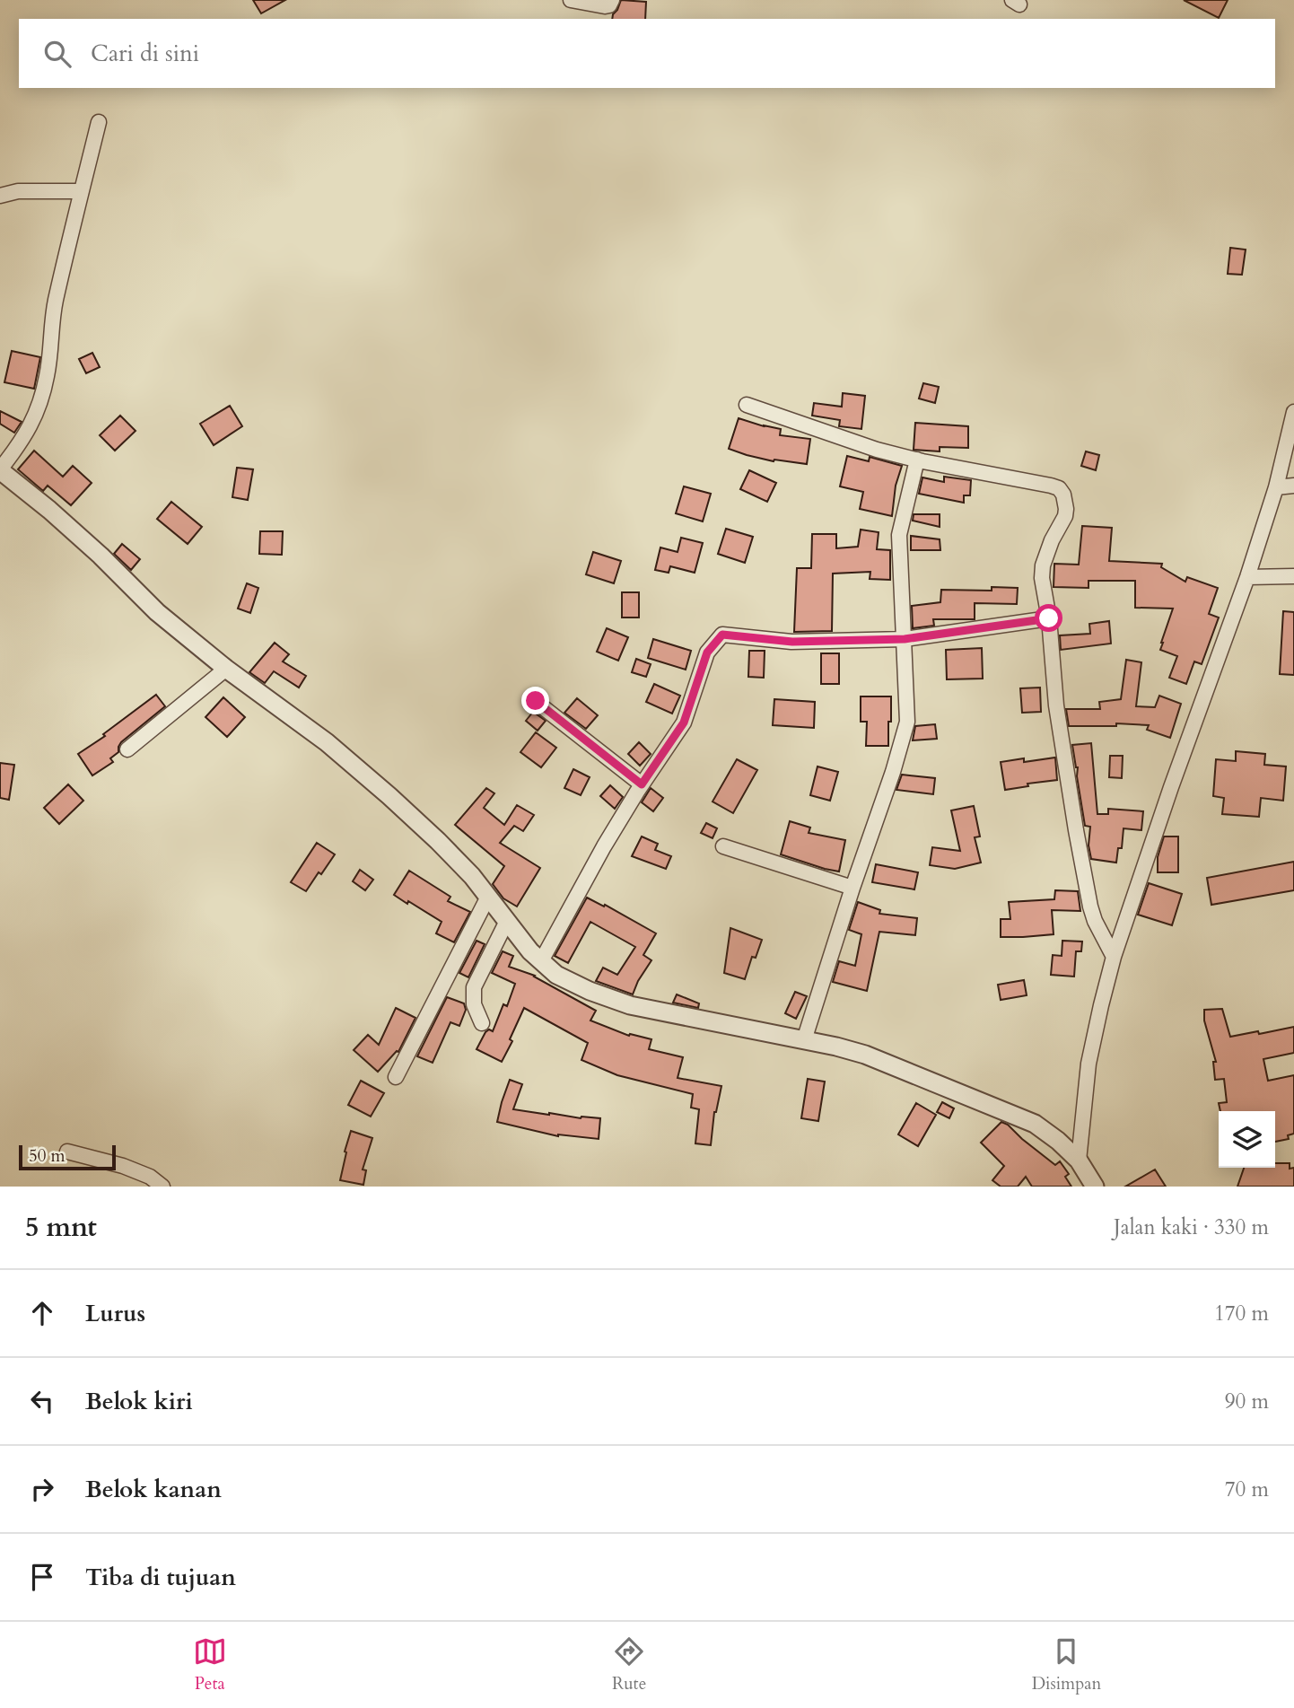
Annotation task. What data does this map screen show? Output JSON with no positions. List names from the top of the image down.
{
  "scale_bar": "50 m",
  "page": {
    "search": "Cari di sini",
    "scale": "50 m",
    "heading": ["5 mnt", "Jalan kaki · 330 m"],
    "list": [
      ["Lurus", "170 m"],
      ["Belok kiri", "90 m"],
      ["Belok kanan", "70 m"],
      "Tiba di tujuan"
    ],
    "nav": ["Peta", "Rute", "Disimpan"]
  }
}
